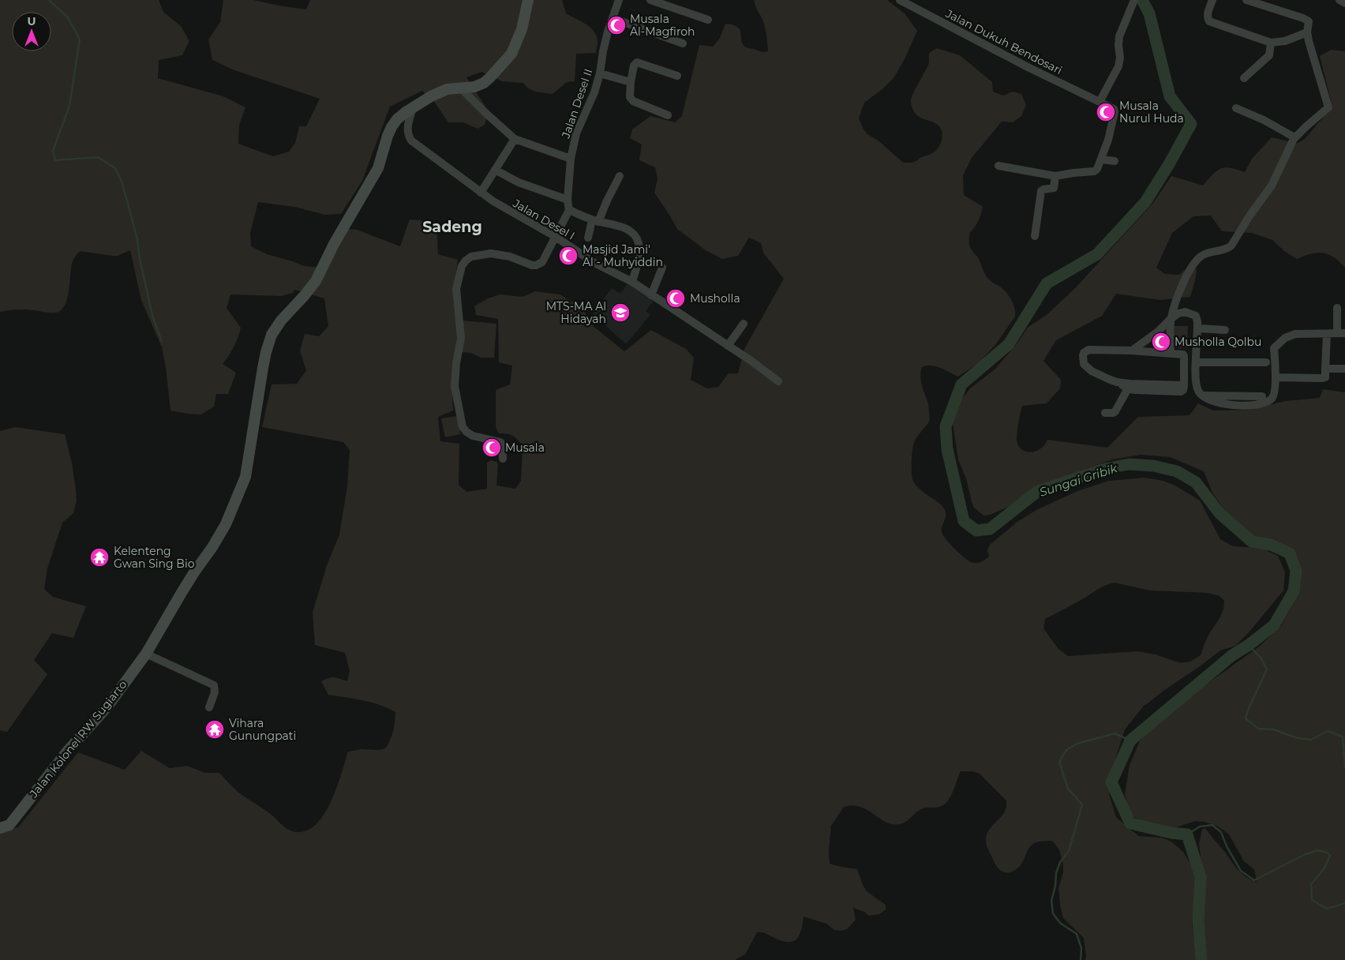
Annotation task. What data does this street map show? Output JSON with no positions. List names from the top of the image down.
{
  "streets": {
    "main road": ["Jalan Kolonel RW Sugiarto"],
    "street": ["Jalan Dukuh Bendosari", "Jalan Desel II", "Jalan Desel I"]
  },
  "crossings": [
    ["Jalan Desel I", "Jalan Kolonel RW Sugiarto"]
  ],
  "districts": ["Sadeng"],
  "water": ["Sungai Gribik"],
  "places": {
    "mosque": [
      "Musala Al-Magfiroh",
      "Musala Nurul Huda",
      "Masjid Jami' Al - Muhyiddin",
      "Musholla",
      "Musholla Qolbu",
      "Musala"
    ],
    "school or university": ["MTS-MA Al Hidayah"],
    "temple": ["Kelenteng Gwan Sing Bio", "Vihara Gunungpati"]
  },
  "north": "top"
}
